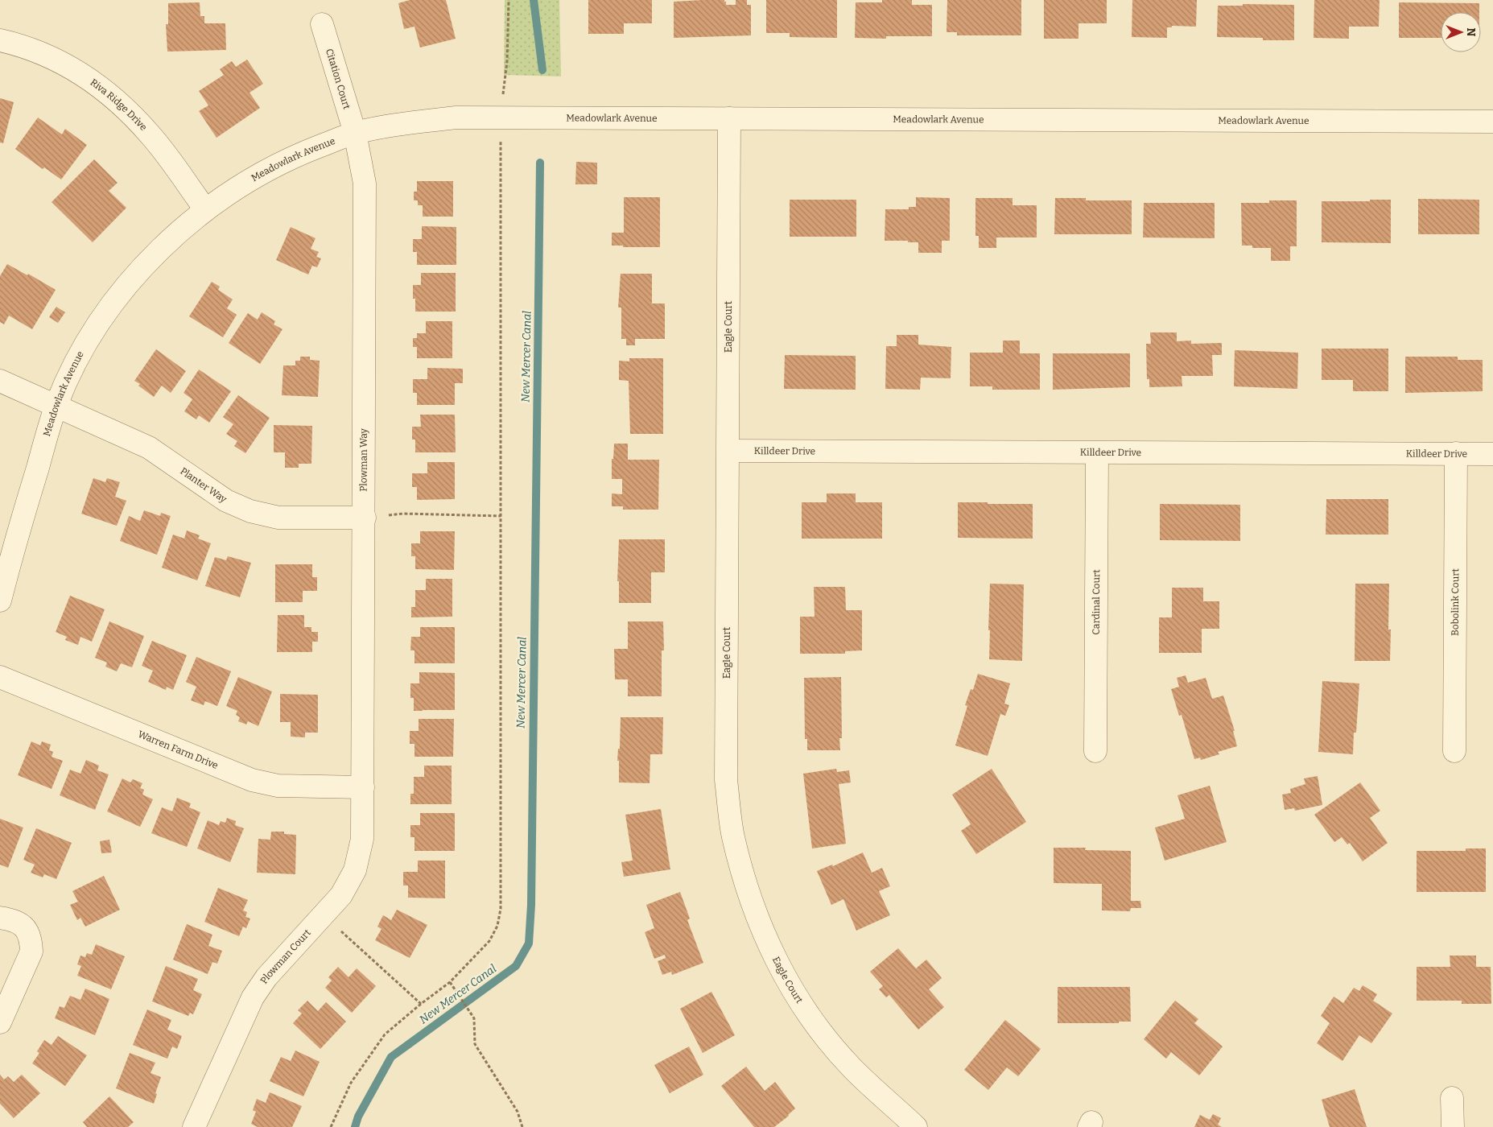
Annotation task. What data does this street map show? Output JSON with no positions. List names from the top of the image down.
{
  "streets": {
    "street": [
      "Citation Court",
      "Riva Ridge Drive",
      "Meadowlark Avenue",
      "Eagle Court",
      "Killdeer Drive",
      "Plowman Way",
      "Planter Way",
      "Cardinal Court",
      "Bobolink Court",
      "Warren Farm Drive",
      "Plowman Court"
    ]
  },
  "crossings": [
    ["Citation Court", "Meadowlark Avenue"],
    ["Citation Court", "Plowman Way"],
    ["Riva Ridge Drive", "Meadowlark Avenue"],
    ["Meadowlark Avenue", "Eagle Court"],
    ["Meadowlark Avenue", "Plowman Way"],
    ["Meadowlark Avenue", "Planter Way"],
    ["Eagle Court", "Killdeer Drive"],
    ["Killdeer Drive", "Cardinal Court"],
    ["Killdeer Drive", "Bobolink Court"],
    ["Plowman Way", "Planter Way"],
    ["Plowman Way", "Warren Farm Drive"],
    ["Plowman Way", "Plowman Court"],
    ["Warren Farm Drive", "Plowman Court"]
  ],
  "water": ["New Mercer Canal"],
  "north": "right"
}
